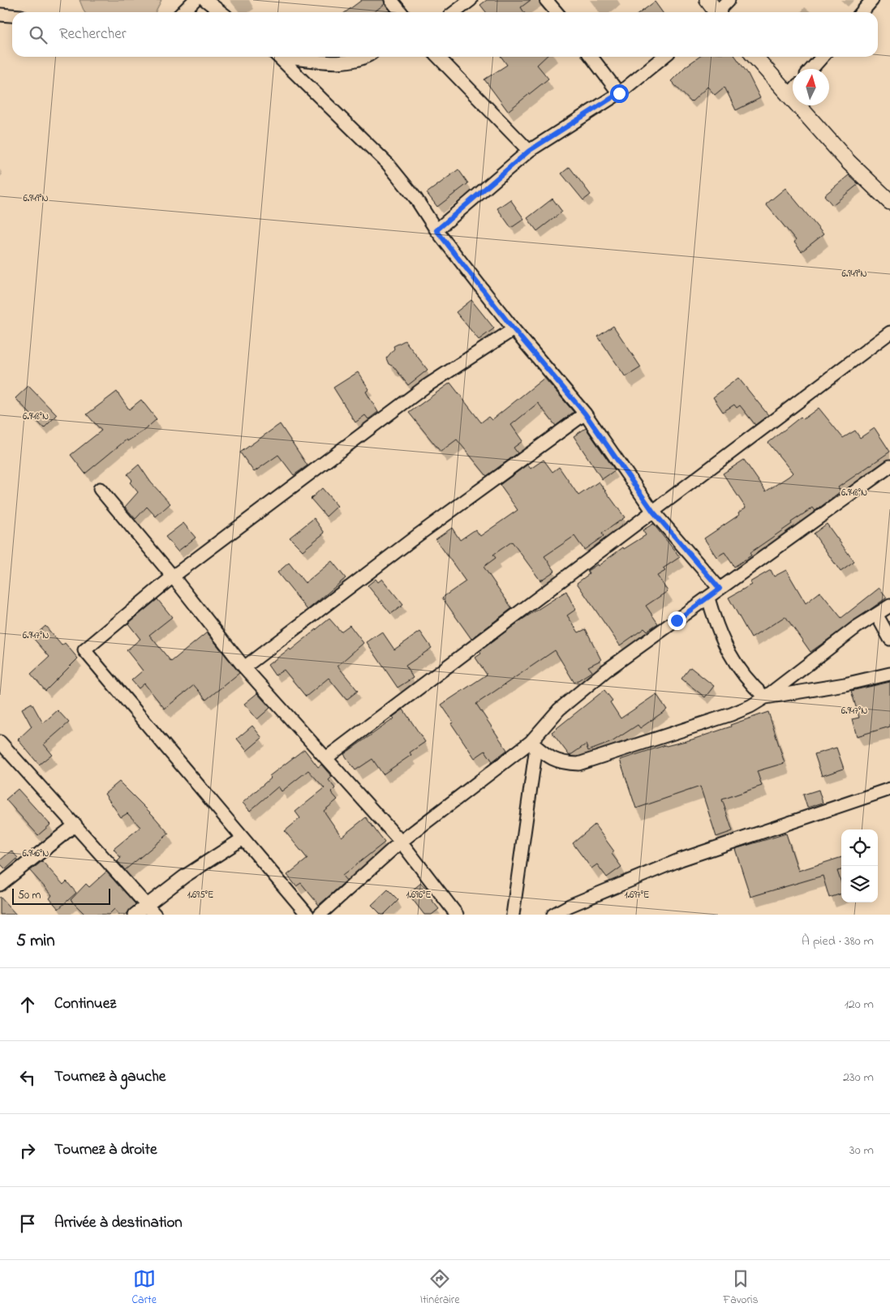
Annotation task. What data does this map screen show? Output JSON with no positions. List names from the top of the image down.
{
  "scale_bar": "50 m",
  "north": "top",
  "page": {
    "search": "Rechercher",
    "scale": "50 m",
    "heading": ["5 min", "À pied · 380 m"],
    "list": [
      ["Continuez", "120 m"],
      ["Tournez à gauche", "230 m"],
      ["Tournez à droite", "30 m"],
      "Arrivée à destination"
    ],
    "nav": ["Carte", "Itinéraire", "Favoris"]
  },
  "coordinates": [
    "6.949°N",
    "6.948°N",
    "6.947°N",
    "6.946°N",
    "1.695°E",
    "1.696°E",
    "1.697°E"
  ]
}
